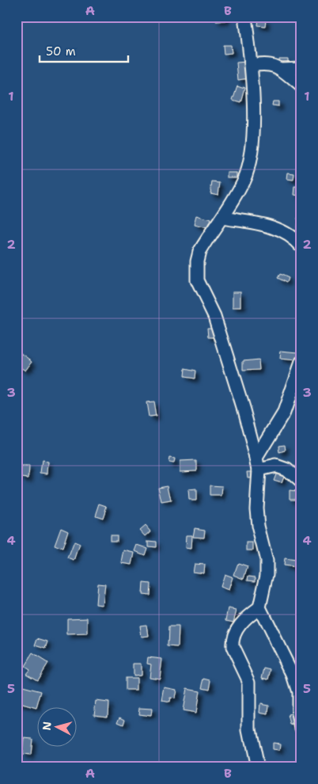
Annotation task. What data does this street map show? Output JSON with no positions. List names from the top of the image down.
{
  "scale_bar": "50 m",
  "north": "left",
  "grid": {
    "columns": ["A", "B"],
    "rows": [
      "1",
      "2",
      "3",
      "4",
      "5"
    ]
  }
}
